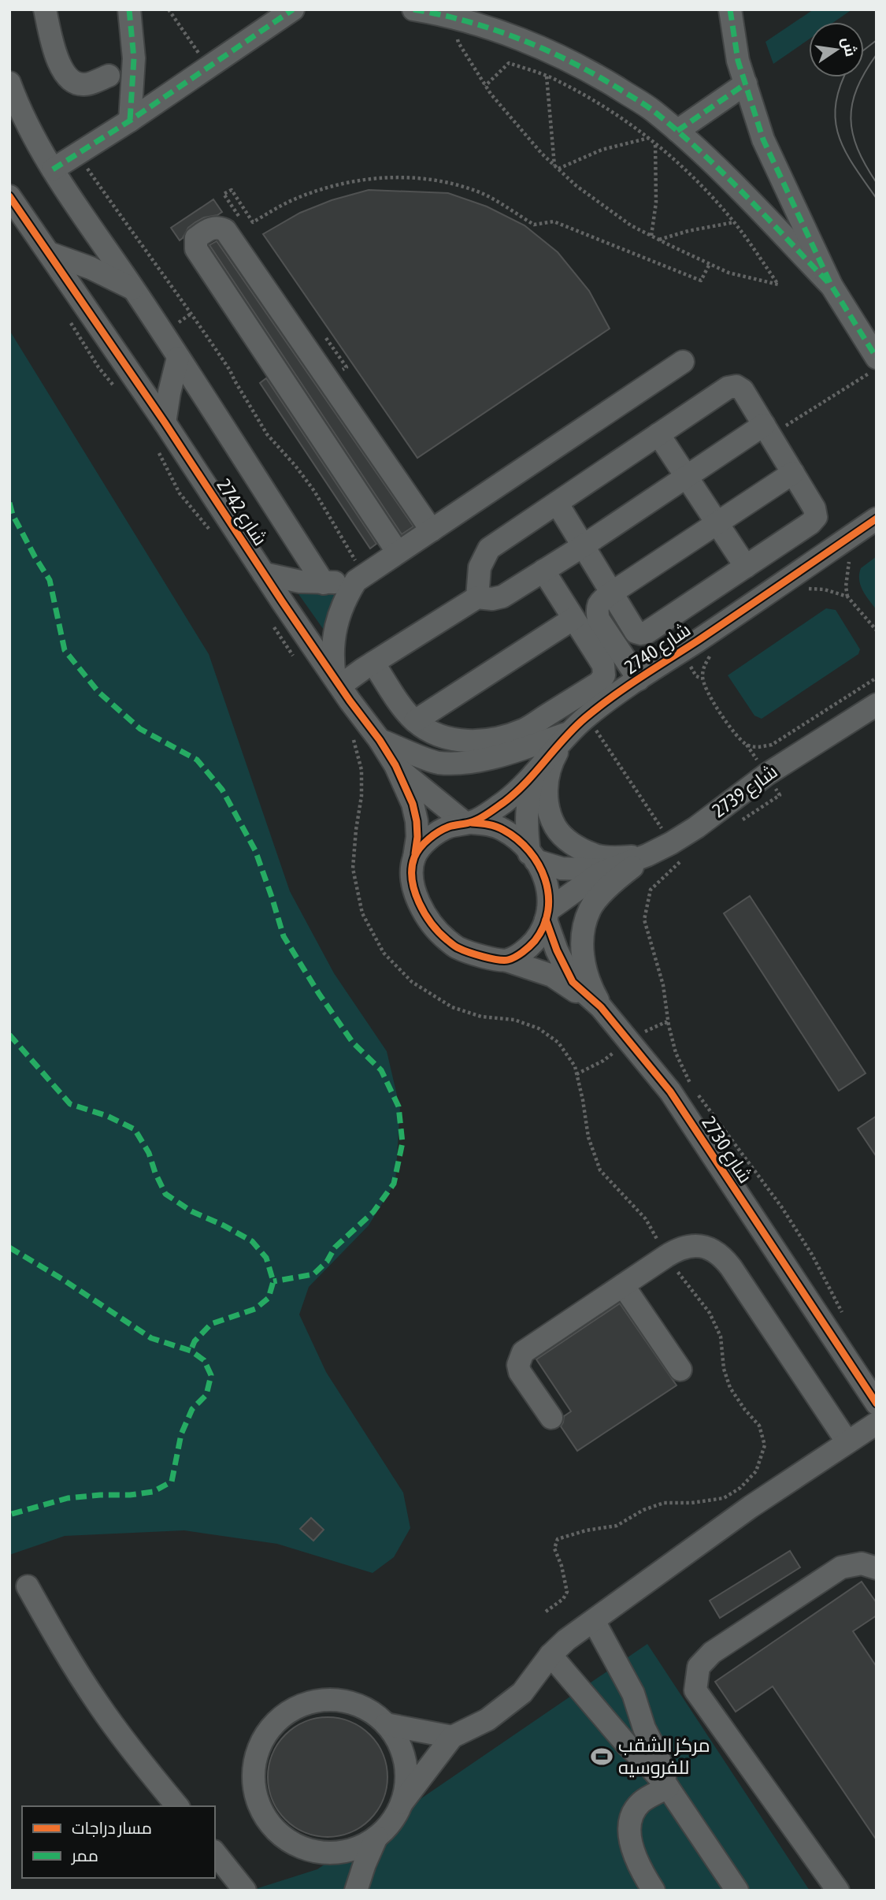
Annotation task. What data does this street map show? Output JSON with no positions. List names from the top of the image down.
{
  "streets": {
    "street": [
      "شارع 2742",
      "شارع 2740",
      "شارع 2739",
      "شارع 2730"
    ]
  },
  "crossings": [
    ["شارع 2742", "شارع 2740"],
    ["شارع 2742", "شارع 2739"],
    ["شارع 2742", "شارع 2730"],
    ["شارع 2740", "شارع 2739"],
    ["شارع 2740", "شارع 2730"],
    ["شارع 2739", "شارع 2730"]
  ],
  "places": {
    "sports": ["مركز الشقب للفروسيه"]
  },
  "legend": ["مسار دراجات", "ممر"],
  "north": "right"
}
